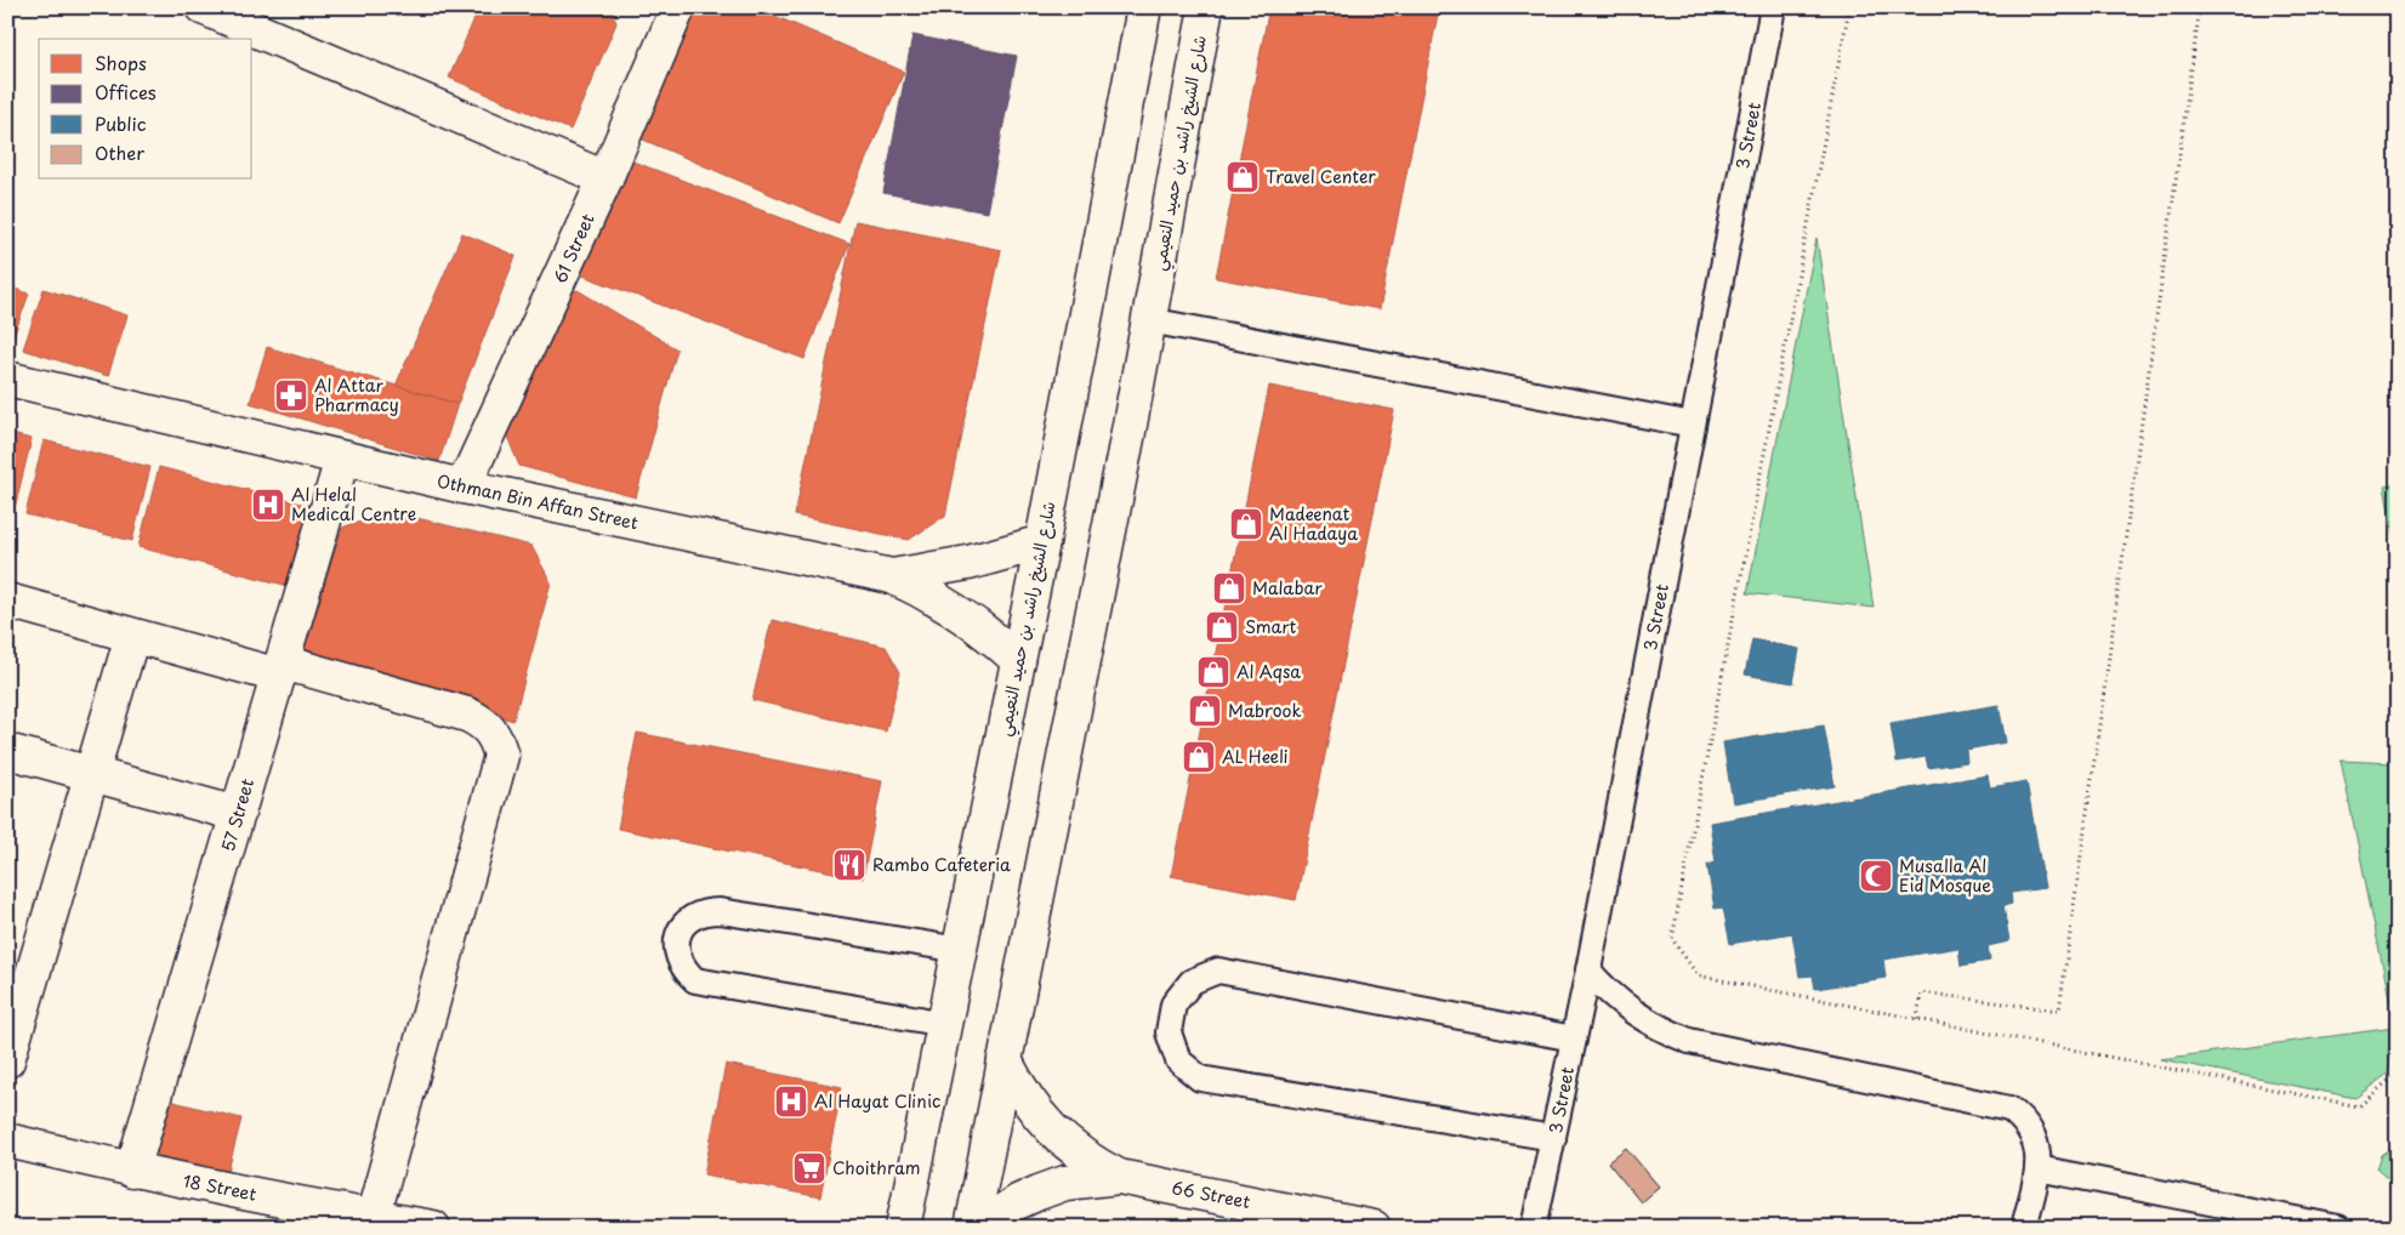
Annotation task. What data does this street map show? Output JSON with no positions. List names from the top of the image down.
{
  "streets": {
    "street": [
      "شارع الشيخ راشد بن حميد النعيمي",
      "61 Street",
      "Othman Bin Affan Street",
      "57 Street",
      "18 Street",
      "66 Street"
    ],
    "lane": ["3 Street"]
  },
  "crossings": [
    ["شارع الشيخ راشد بن حميد النعيمي", "Othman Bin Affan Street"],
    ["شارع الشيخ راشد بن حميد النعيمي", "66 Street"],
    ["61 Street", "Othman Bin Affan Street"],
    ["Othman Bin Affan Street", "57 Street"],
    ["57 Street", "18 Street"]
  ],
  "places": {
    "shop": [
      "Travel Center",
      "Madeenat Al Hadaya",
      "Malabar",
      "Smart",
      "Al Aqsa",
      "Mabrook",
      "AL Heeli"
    ],
    "pharmacy": ["Al Attar Pharmacy"],
    "hospital": ["Al Helal Medical Centre", "Al Hayat Clinic"],
    "restaurant": ["Rambo Cafeteria"],
    "mosque": ["Musalla Al Eid Mosque"],
    "supermarket": ["Choithram"]
  },
  "legend": [
    "Shops",
    "Offices",
    "Public",
    "Other"
  ]
}
